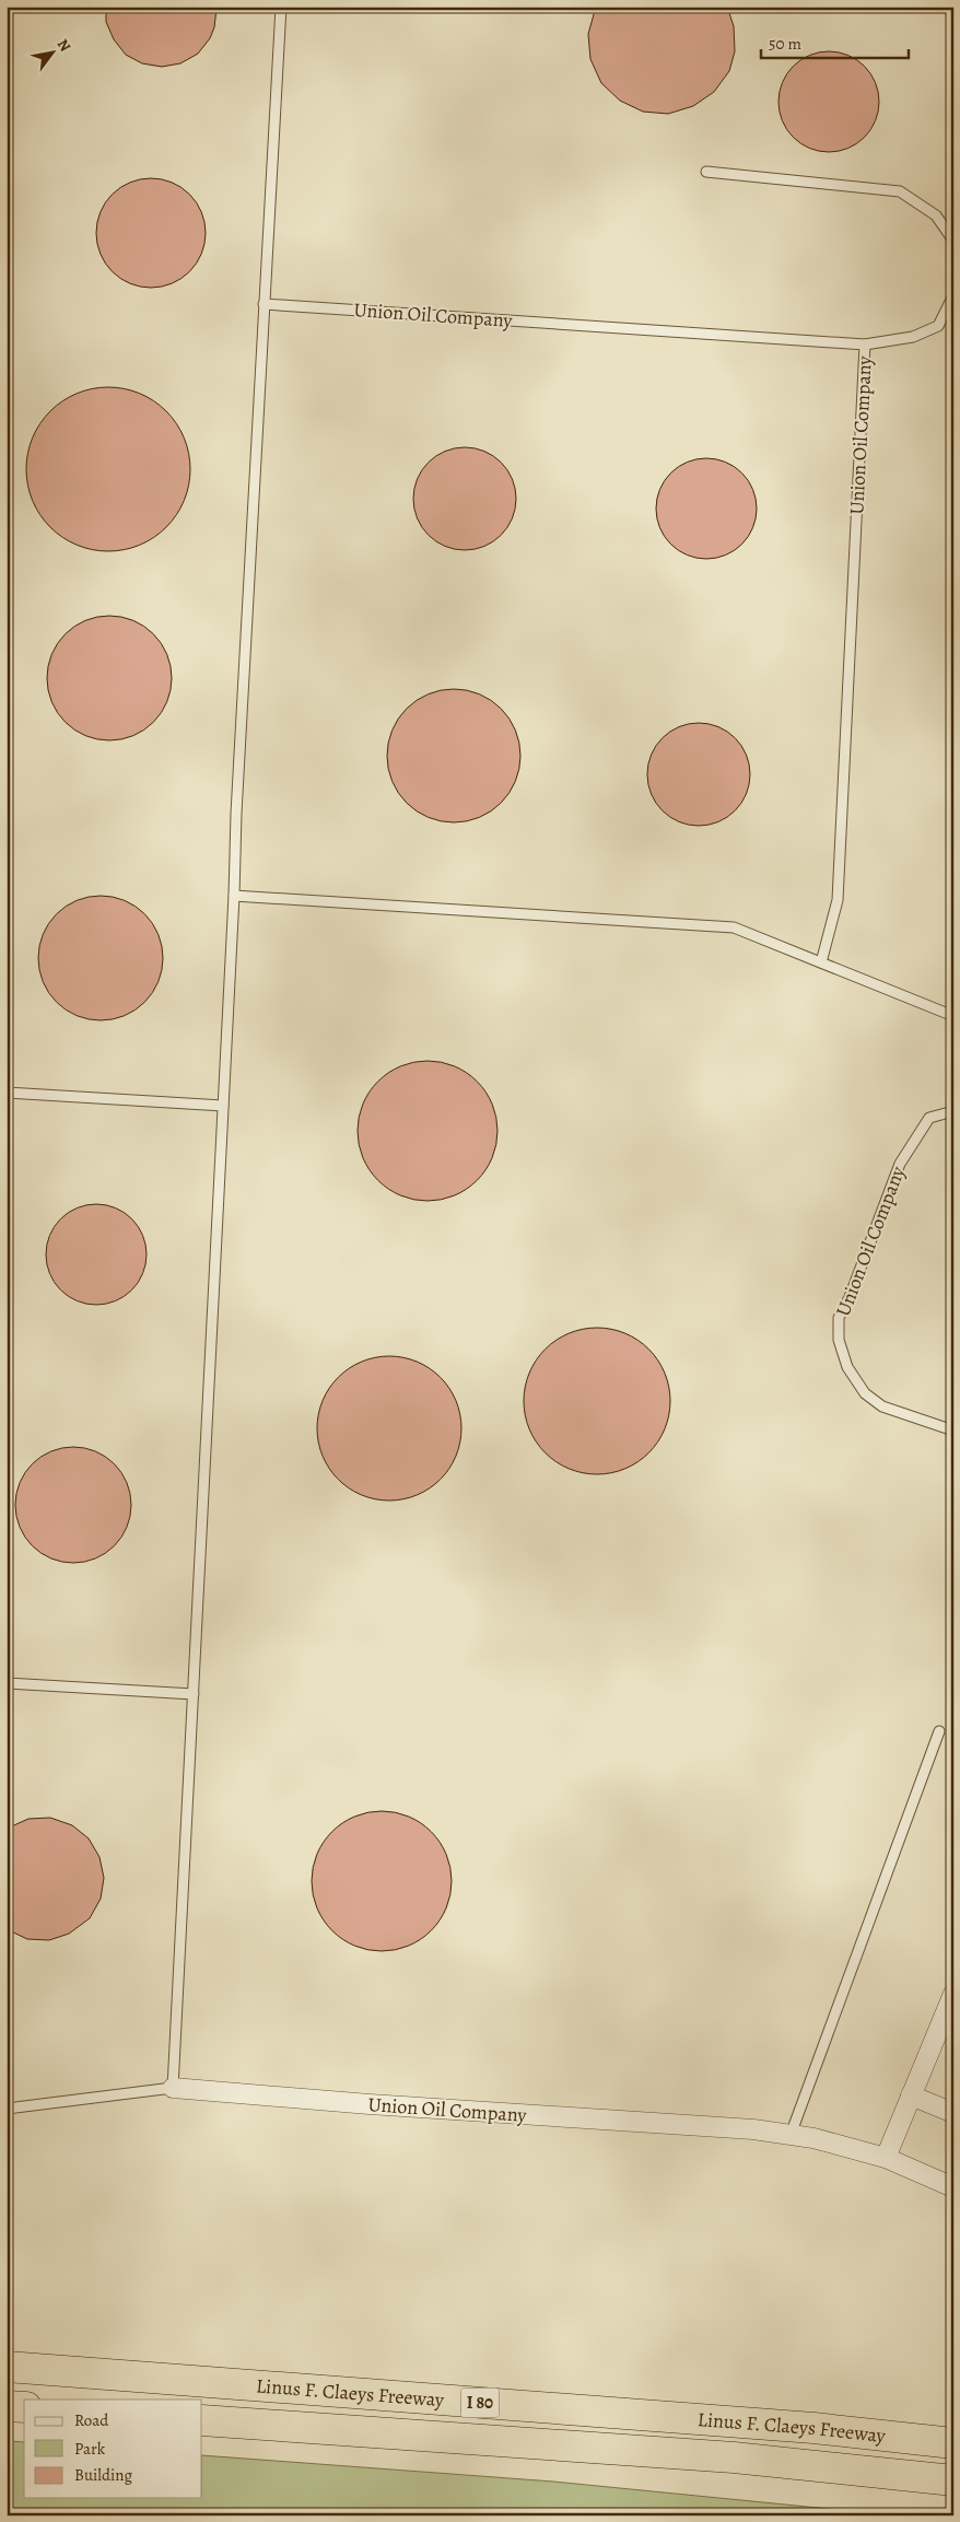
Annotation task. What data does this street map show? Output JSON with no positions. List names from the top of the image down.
{
  "streets": {
    "highway": ["Linus F. Claeys Freeway", "I 80"],
    "street": ["Union Oil Company"]
  },
  "legend": ["Road", "Park", "Building"],
  "scale_bar": "50 m",
  "north": "top right"
}
